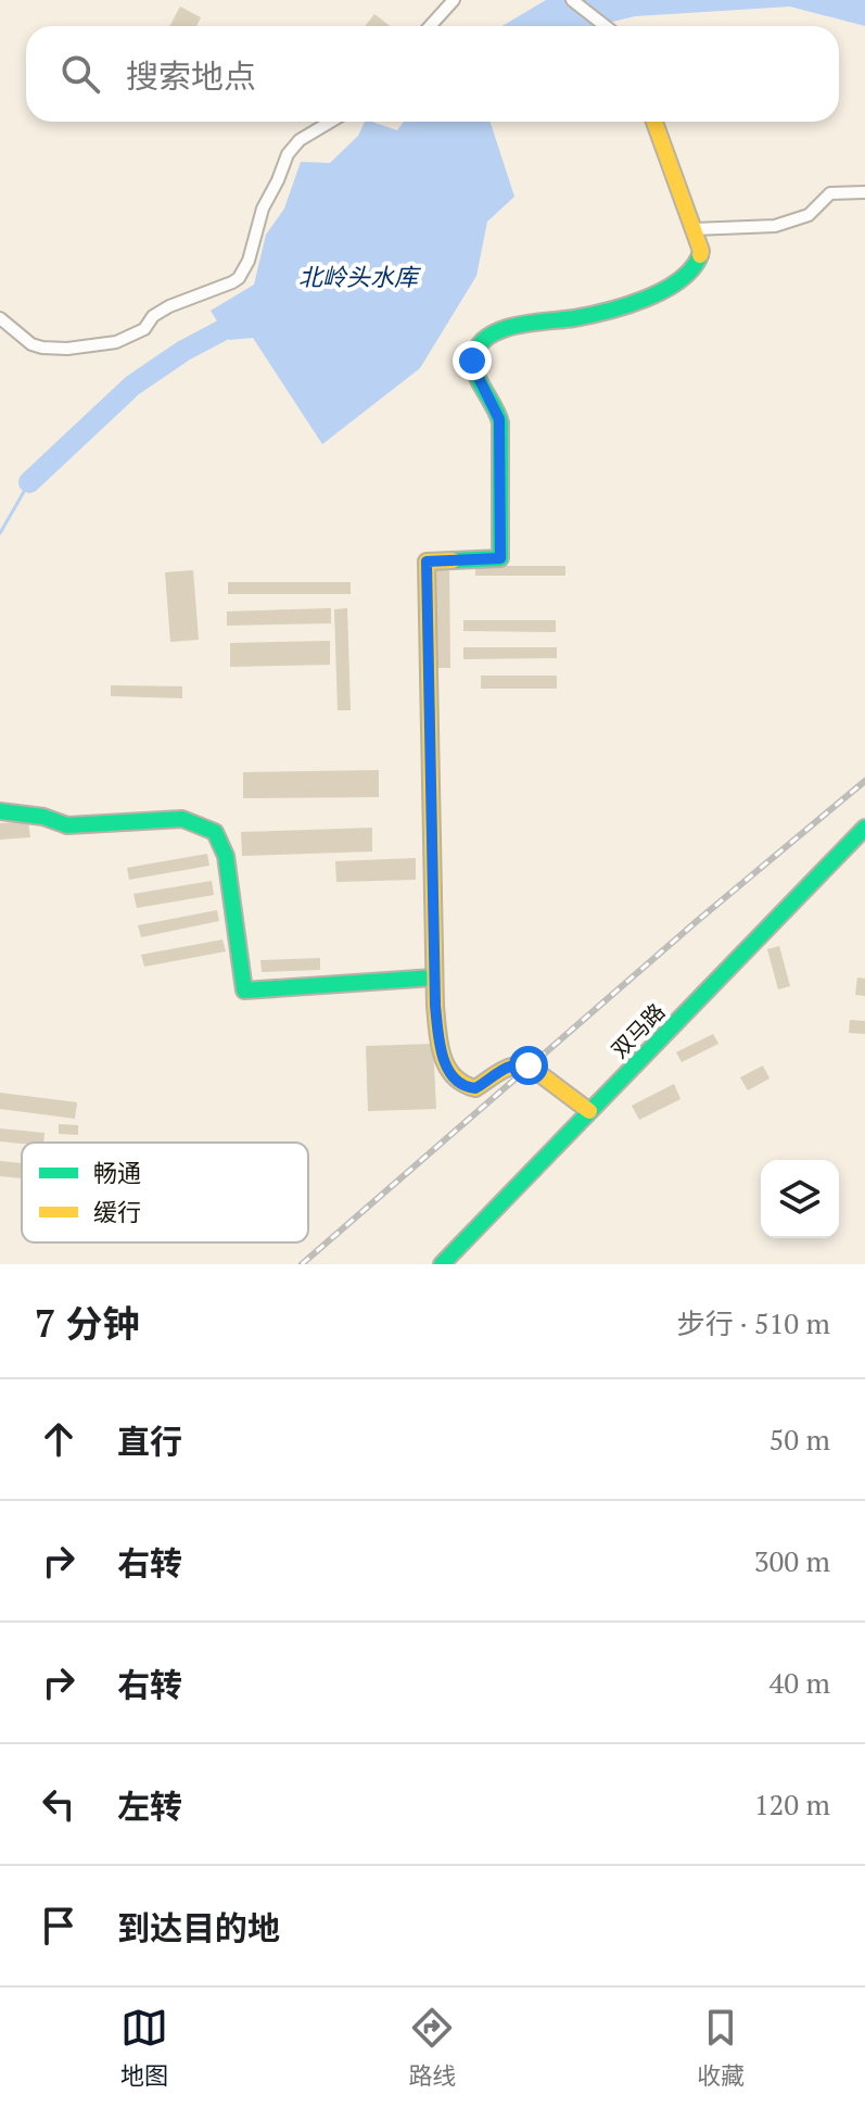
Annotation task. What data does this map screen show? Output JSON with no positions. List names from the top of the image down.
{
  "streets": {
    "street": ["双马路"]
  },
  "water": ["北岭头水库"],
  "legend": ["畅通", "缓行"],
  "page": {
    "search": "搜索地点",
    "heading": ["7 分钟", "步行 · 510 m"],
    "list": [
      ["直行", "50 m"],
      ["右转", "300 m"],
      ["右转", "40 m"],
      ["左转", "120 m"],
      "到达目的地"
    ],
    "nav": ["地图", "路线", "收藏"]
  }
}
